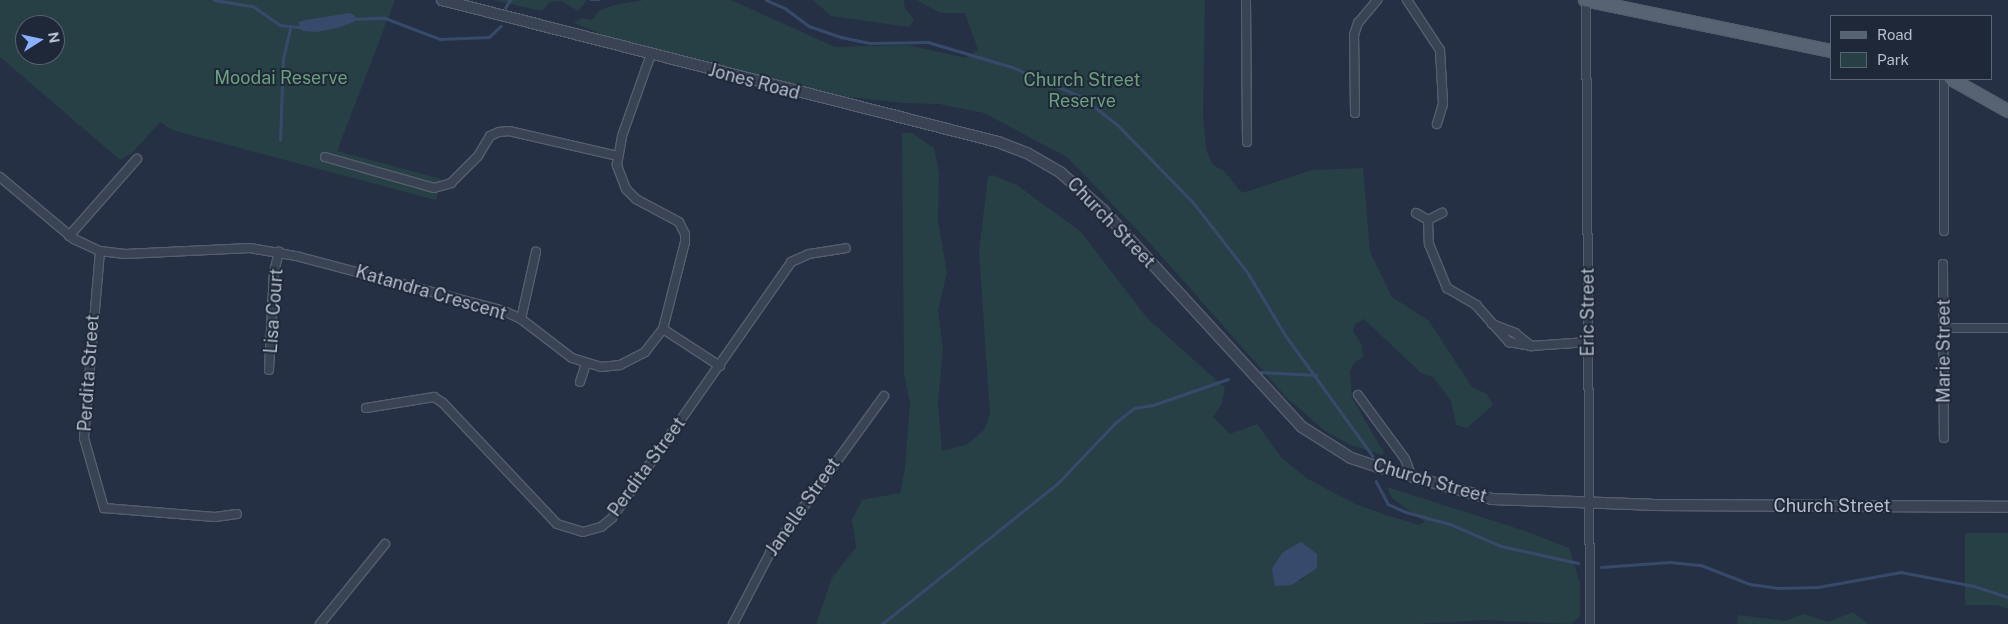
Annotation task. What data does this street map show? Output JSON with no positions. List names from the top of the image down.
{
  "streets": {
    "street": [
      "Jones Road",
      "Church Street",
      "Katandra Crescent",
      "Lisa Court",
      "Eric Street",
      "Marie Street",
      "Perdita Street",
      "Janelle Street"
    ]
  },
  "crossings": [
    ["Jones Road", "Church Street"],
    ["Jones Road", "Katandra Crescent"],
    ["Church Street", "Eric Street"],
    ["Katandra Crescent", "Lisa Court"],
    ["Katandra Crescent", "Perdita Street"]
  ],
  "parks": ["Moodai Reserve", "Church Street Reserve"],
  "legend": ["Road", "Park"],
  "north": "right"
}
